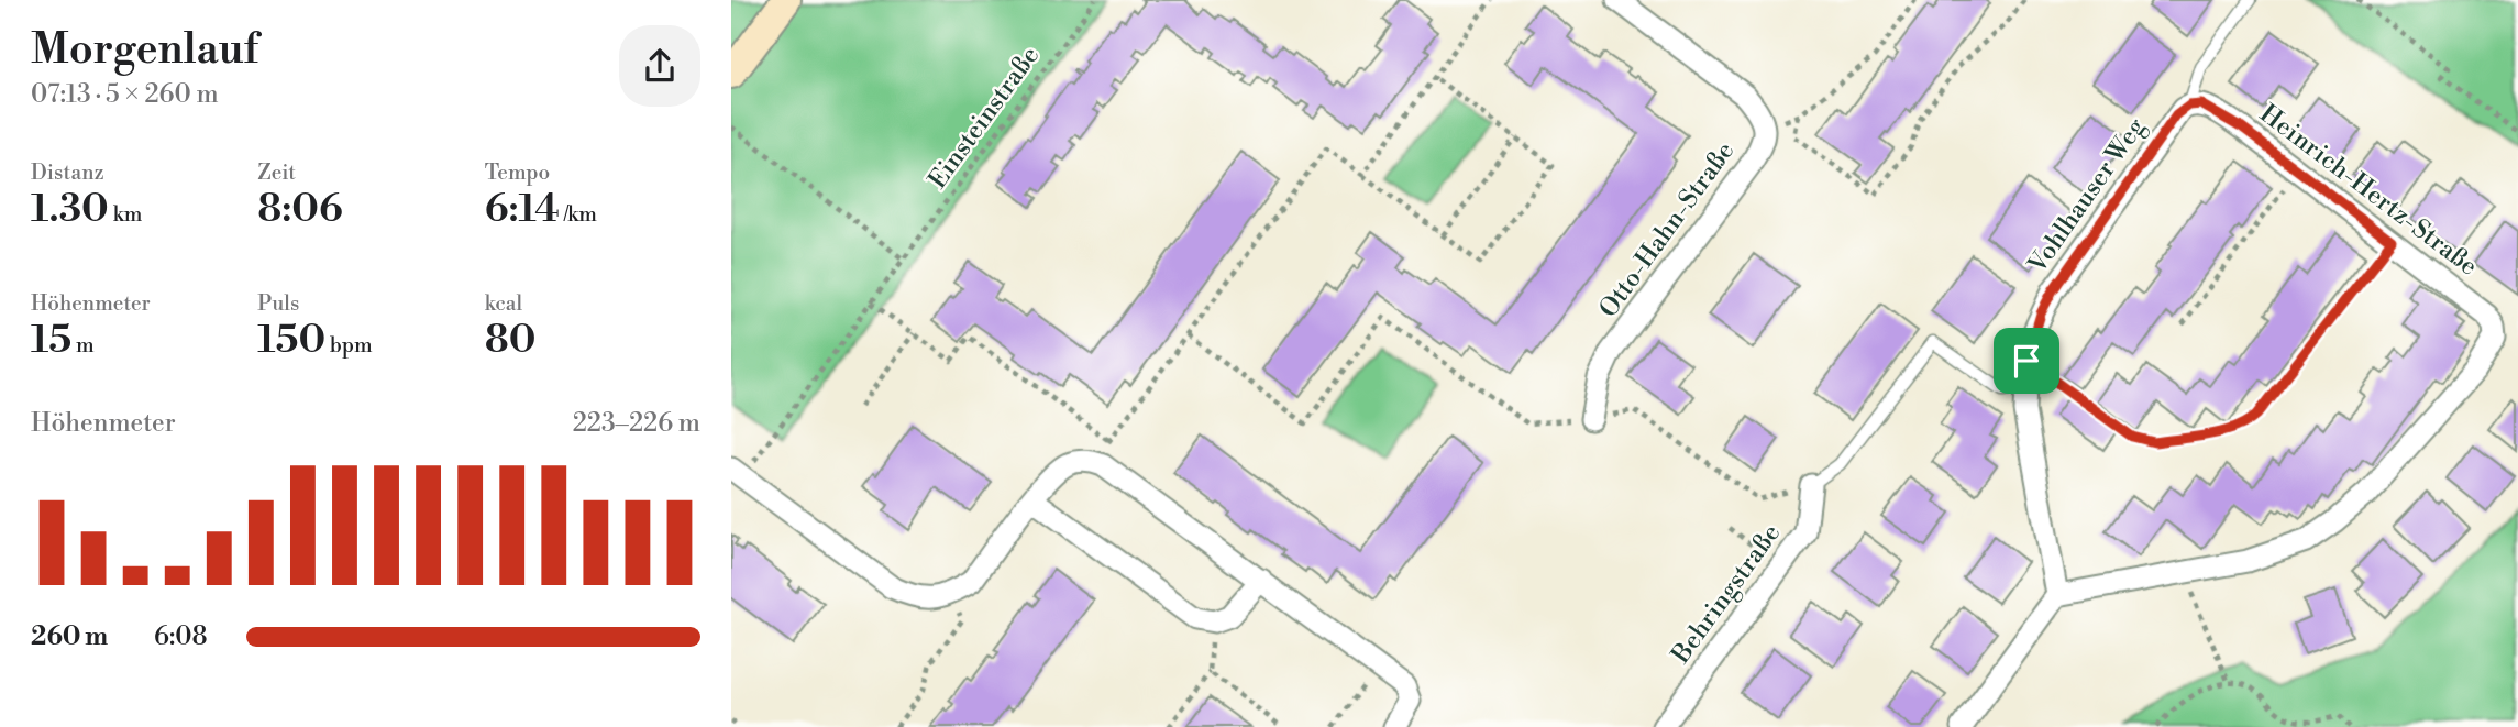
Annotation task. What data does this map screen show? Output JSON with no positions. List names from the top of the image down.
{
  "streets": {
    "street": [
      "Heinrich-Hertz-Straße",
      "Vohlhauser Weg",
      "Otto-Hahn-Straße",
      "Behringstraße"
    ],
    "path": ["Einsteinstraße"]
  },
  "crossings": [
    ["Heinrich-Hertz-Straße", "Vohlhauser Weg"]
  ],
  "page": {
    "heading": ["Morgenlauf", "07:13 · 5 × 260 m"],
    "stats": [
      ["Distanz", "1.30 km"],
      ["Zeit", "8:06"],
      ["Tempo", "6:14 /km"],
      ["Höhenmeter", "15 m"],
      ["Puls", "150 bpm"],
      ["kcal", "80"]
    ],
    "chart": ["Höhenmeter", "223–226 m"],
    "list": [
      {
        "name": "260 m",
        "note": "6:08"
      }
    ]
  }
}
